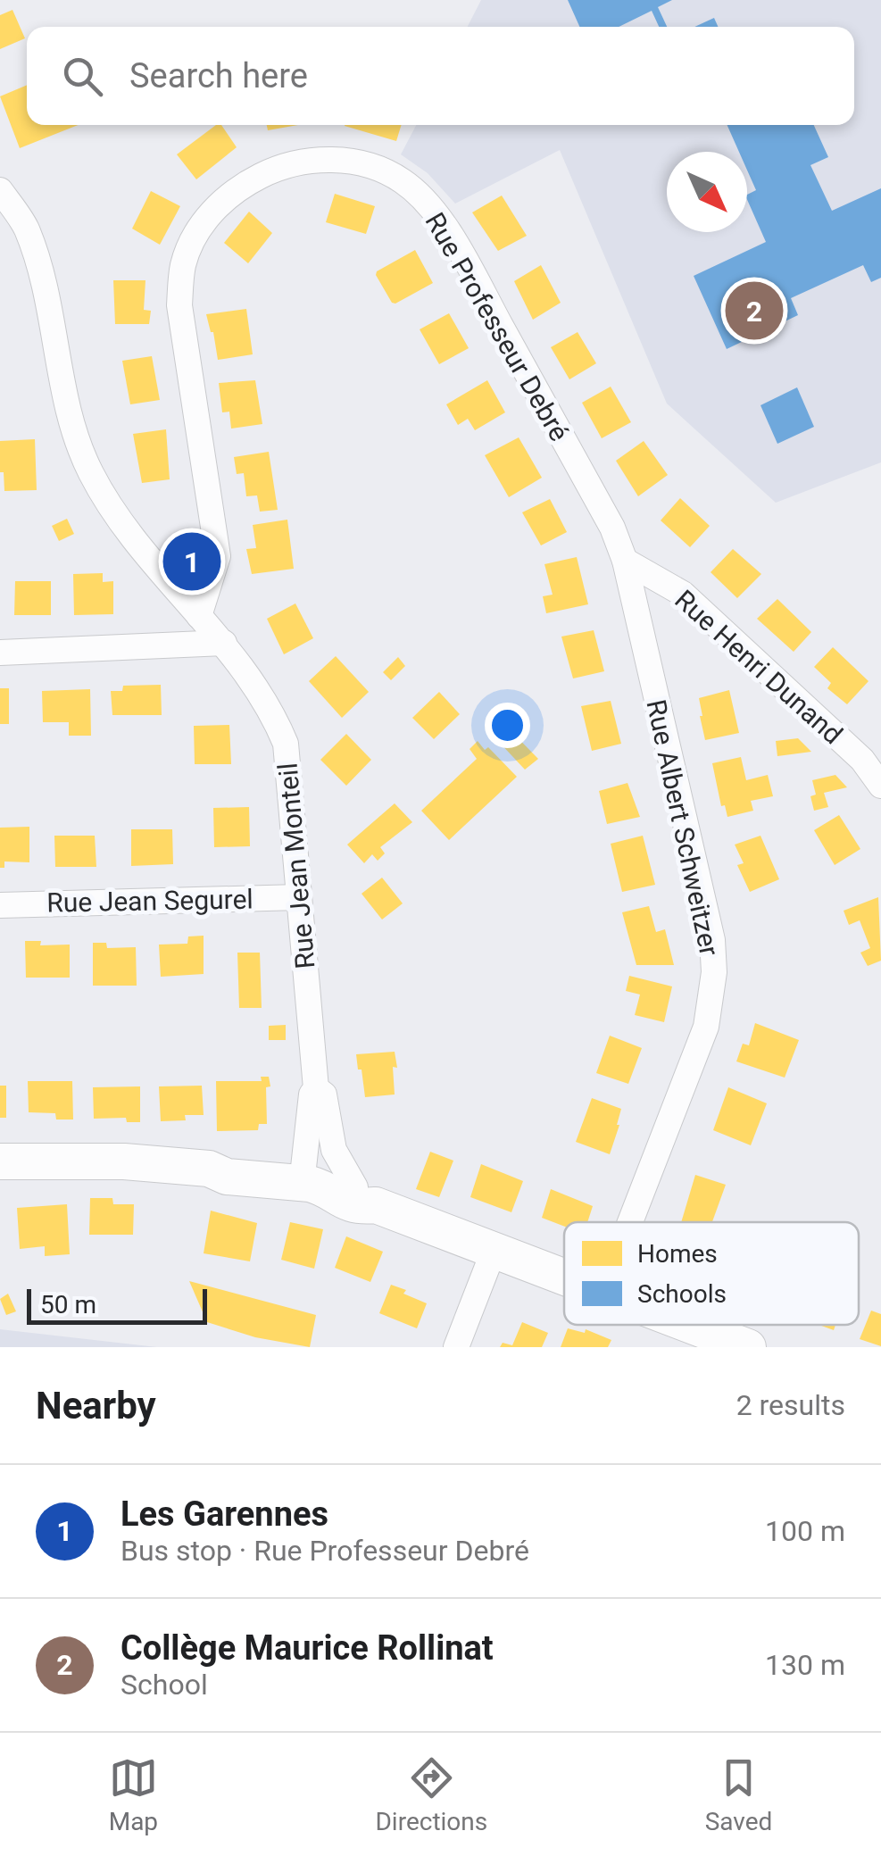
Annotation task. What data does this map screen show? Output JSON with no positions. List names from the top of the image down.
{
  "streets": {
    "street": [
      "Rue Professeur Debré",
      "Rue Henri Dunand",
      "Rue Albert Schweitzer",
      "Rue Jean Monteil",
      "Rue Jean Segurel"
    ]
  },
  "crossings": [
    ["Rue Professeur Debré", "Rue Henri Dunand"],
    ["Rue Professeur Debré", "Rue Albert Schweitzer"],
    ["Rue Professeur Debré", "Rue Jean Monteil"],
    ["Rue Henri Dunand", "Rue Albert Schweitzer"],
    ["Rue Jean Monteil", "Rue Jean Segurel"]
  ],
  "legend": ["Homes", "Schools"],
  "scale_bar": "50 m",
  "north": "bottom right",
  "page": {
    "search": "Search here",
    "pins": ["2", "1"],
    "scale": "50 m",
    "heading": ["Nearby", "2 results"],
    "list": [
      {
        "mark": "1",
        "name": "Les Garennes",
        "note": "Bus stop · Rue Professeur Debré",
        "value": "100 m"
      },
      {
        "mark": "2",
        "name": "Collège Maurice Rollinat",
        "note": "School",
        "value": "130 m"
      }
    ],
    "nav": ["Map", "Directions", "Saved"]
  }
}
